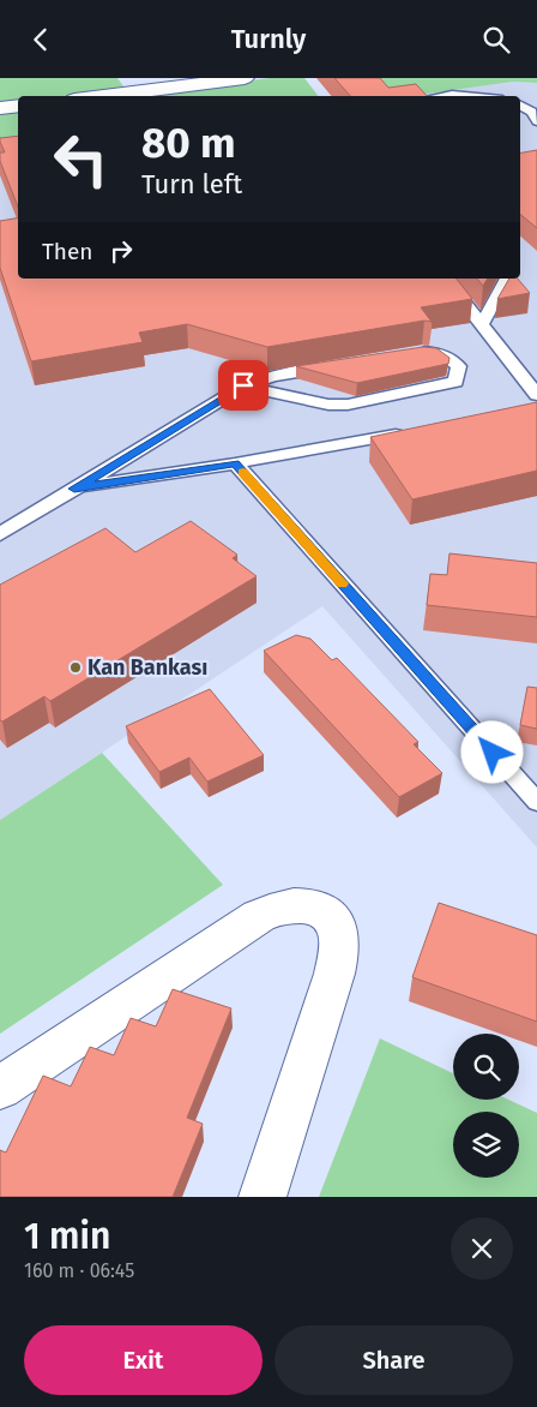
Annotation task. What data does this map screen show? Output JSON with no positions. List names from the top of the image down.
{
  "places": ["Kan Bankası"],
  "page": {
    "header": "Turnly",
    "turn": ["80 m", "Turn left"],
    "then": "Then",
    "heading": ["1 min", "160 m · 06:45"],
    "buttons": ["Exit", "Share"]
  }
}
